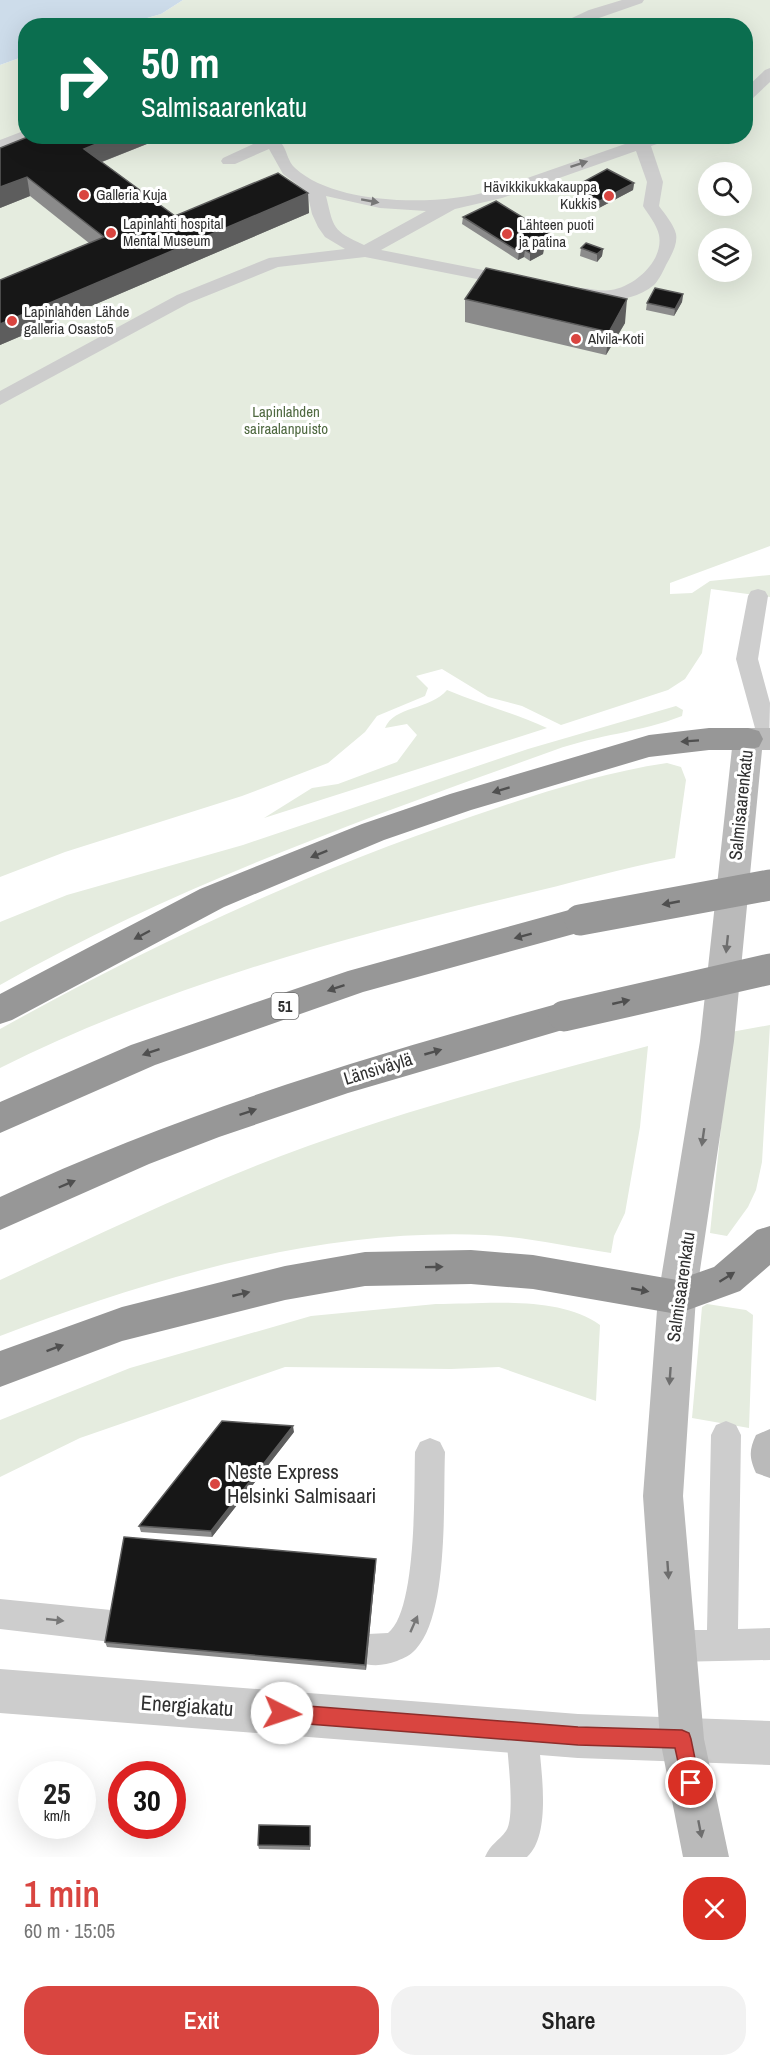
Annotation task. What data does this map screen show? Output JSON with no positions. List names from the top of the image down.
{
  "streets": {
    "highway": ["51", "Länsiväylä"],
    "main road": ["Salmisaarenkatu"],
    "street": ["Energiakatu"]
  },
  "crossings": [
    ["Salmisaarenkatu", "Energiakatu"]
  ],
  "one_way": ["Salmisaarenkatu"],
  "parks": ["Lapinlahden sairaalanpuisto"],
  "places": [
    "Galleria Kuja",
    "Hävikkikukkakauppa Kukkis",
    "Lapinlahti hospital Mental Museum",
    "Lähteen puoti ja patina",
    "Lapinlahden Lähde galleria Osasto5",
    "Alvila-Koti",
    "Neste Express Helsinki Salmisaari"
  ],
  "page": {
    "turn": ["50 m", "Salmisaarenkatu"],
    "speed": "25 km/h",
    "limit": "30",
    "heading": ["1 min", "60 m · 15:05"],
    "buttons": ["Exit", "Share"]
  }
}
